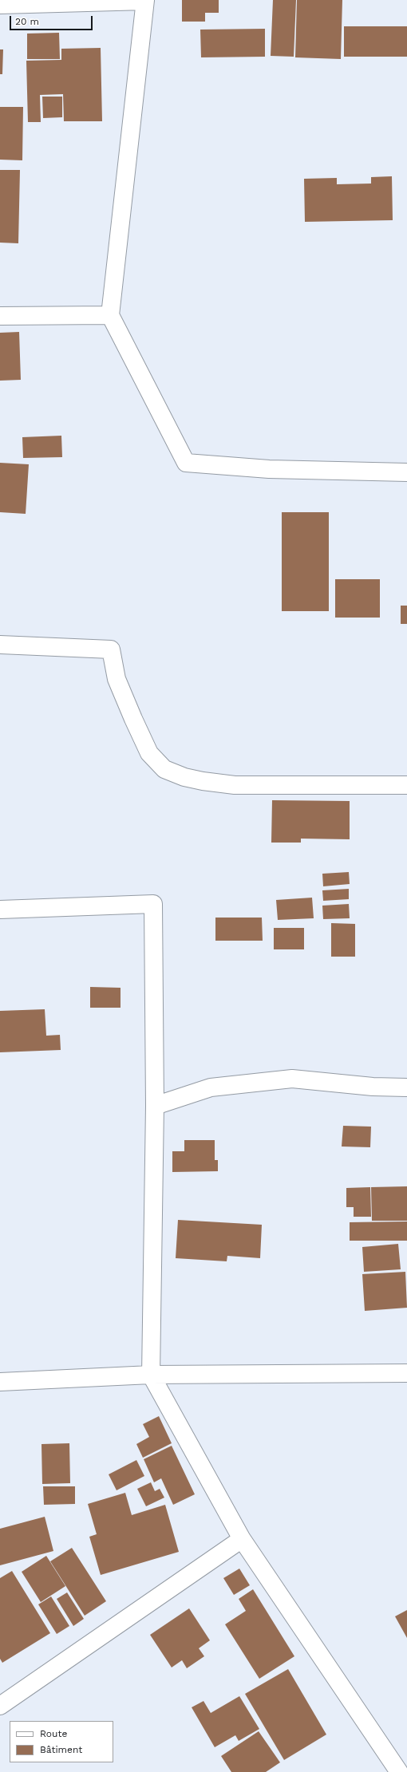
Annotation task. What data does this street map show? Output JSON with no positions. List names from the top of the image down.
{
  "legend": ["Route", "Bâtiment"],
  "scale_bar": "20 m"
}
